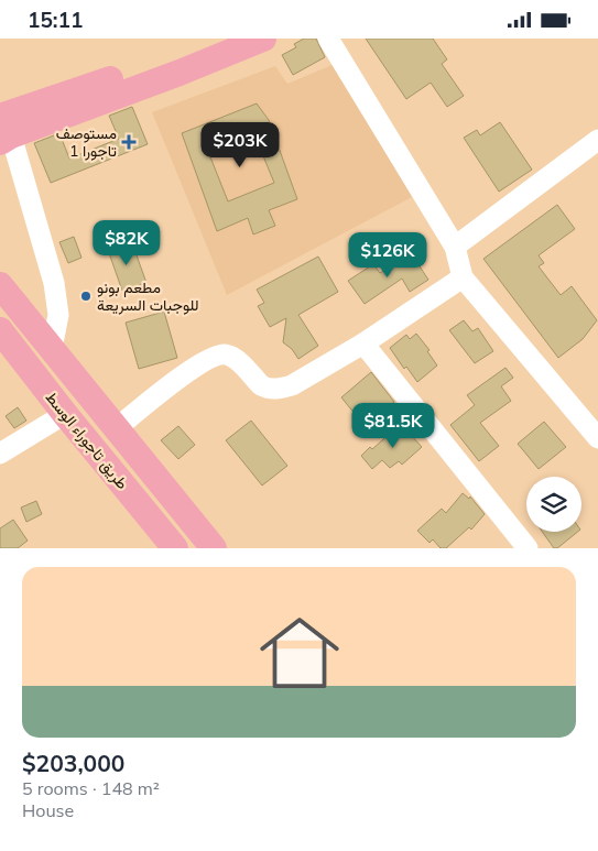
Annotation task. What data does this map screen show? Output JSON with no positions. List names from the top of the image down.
{
  "streets": {
    "main road": ["طريق تاجوراء الوسط"]
  },
  "places": {
    "health": ["مستوصف تاجورا 1"],
    "other": ["مطعم بونو للوجبات السريعة"]
  },
  "page": {
    "status": "15:11",
    "price": [
      "$203K",
      "$82K",
      "$126K",
      "$81.5K"
    ],
    "list": [
      {
        "name": "$203,000",
        "note": "5 rooms · 148 m² · House"
      }
    ]
  }
}
